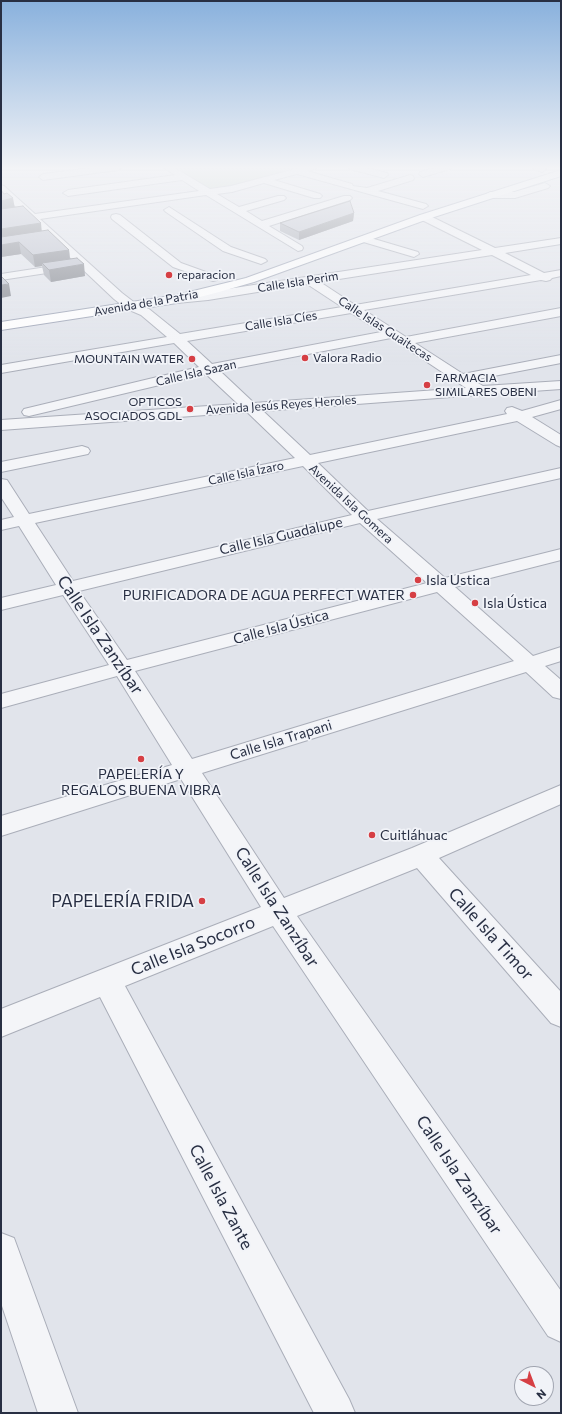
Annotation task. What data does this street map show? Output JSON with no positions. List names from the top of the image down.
{
  "streets": {
    "main road": ["Avenida de la Patria"],
    "street": [
      "Calle Isla Perim",
      "Calle Isla Cíes",
      "Calle Islas Guaitecas",
      "Calle Isla Sazan",
      "Avenida Jesús Reyes Heroles",
      "Calle Isla Ízaro",
      "Avenida Isla Gomera",
      "Calle Isla Guadalupe",
      "Calle Isla Ústica",
      "Calle Isla Zanzíbar",
      "Calle Isla Trapani",
      "Calle Isla Timor",
      "Calle Isla Socorro",
      "Calle Isla Zante"
    ]
  },
  "crossings": [
    ["Calle Isla Perim", "Avenida de la Patria"],
    ["Calle Isla Perim", "Calle Islas Guaitecas"],
    ["Avenida de la Patria", "Avenida Isla Gomera"],
    ["Calle Isla Cíes", "Calle Islas Guaitecas"],
    ["Calle Isla Cíes", "Avenida Isla Gomera"],
    ["Calle Islas Guaitecas", "Calle Isla Sazan"],
    ["Calle Islas Guaitecas", "Avenida Jesús Reyes Heroles"],
    ["Calle Islas Guaitecas", "Calle Isla Ízaro"],
    ["Calle Isla Sazan", "Avenida Isla Gomera"],
    ["Avenida Jesús Reyes Heroles", "Avenida Isla Gomera"],
    ["Calle Isla Ízaro", "Avenida Isla Gomera"],
    ["Calle Isla Ízaro", "Calle Isla Zanzíbar"],
    ["Avenida Isla Gomera", "Calle Isla Guadalupe"],
    ["Avenida Isla Gomera", "Calle Isla Ústica"],
    ["Avenida Isla Gomera", "Calle Isla Trapani"],
    ["Calle Isla Guadalupe", "Calle Isla Zanzíbar"],
    ["Calle Isla Ústica", "Calle Isla Zanzíbar"],
    ["Calle Isla Zanzíbar", "Calle Isla Trapani"],
    ["Calle Isla Zanzíbar", "Calle Isla Socorro"],
    ["Calle Isla Timor", "Calle Isla Socorro"],
    ["Calle Isla Socorro", "Calle Isla Zante"]
  ],
  "places": [
    "reparacion",
    "Valora Radio",
    "MOUNTAIN WATER",
    "FARMACIA SIMILARES OBENI",
    "OPTICOS ASOCIADOS GDL",
    "Isla Ustica",
    "PURIFICADORA DE AGUA PERFECT WATER",
    "Isla Ústica",
    "PAPELERÍA Y REGALOS BUENA VIBRA",
    "Cuitláhuac",
    "PAPELERÍA FRIDA"
  ],
  "north": "bottom right"
}
